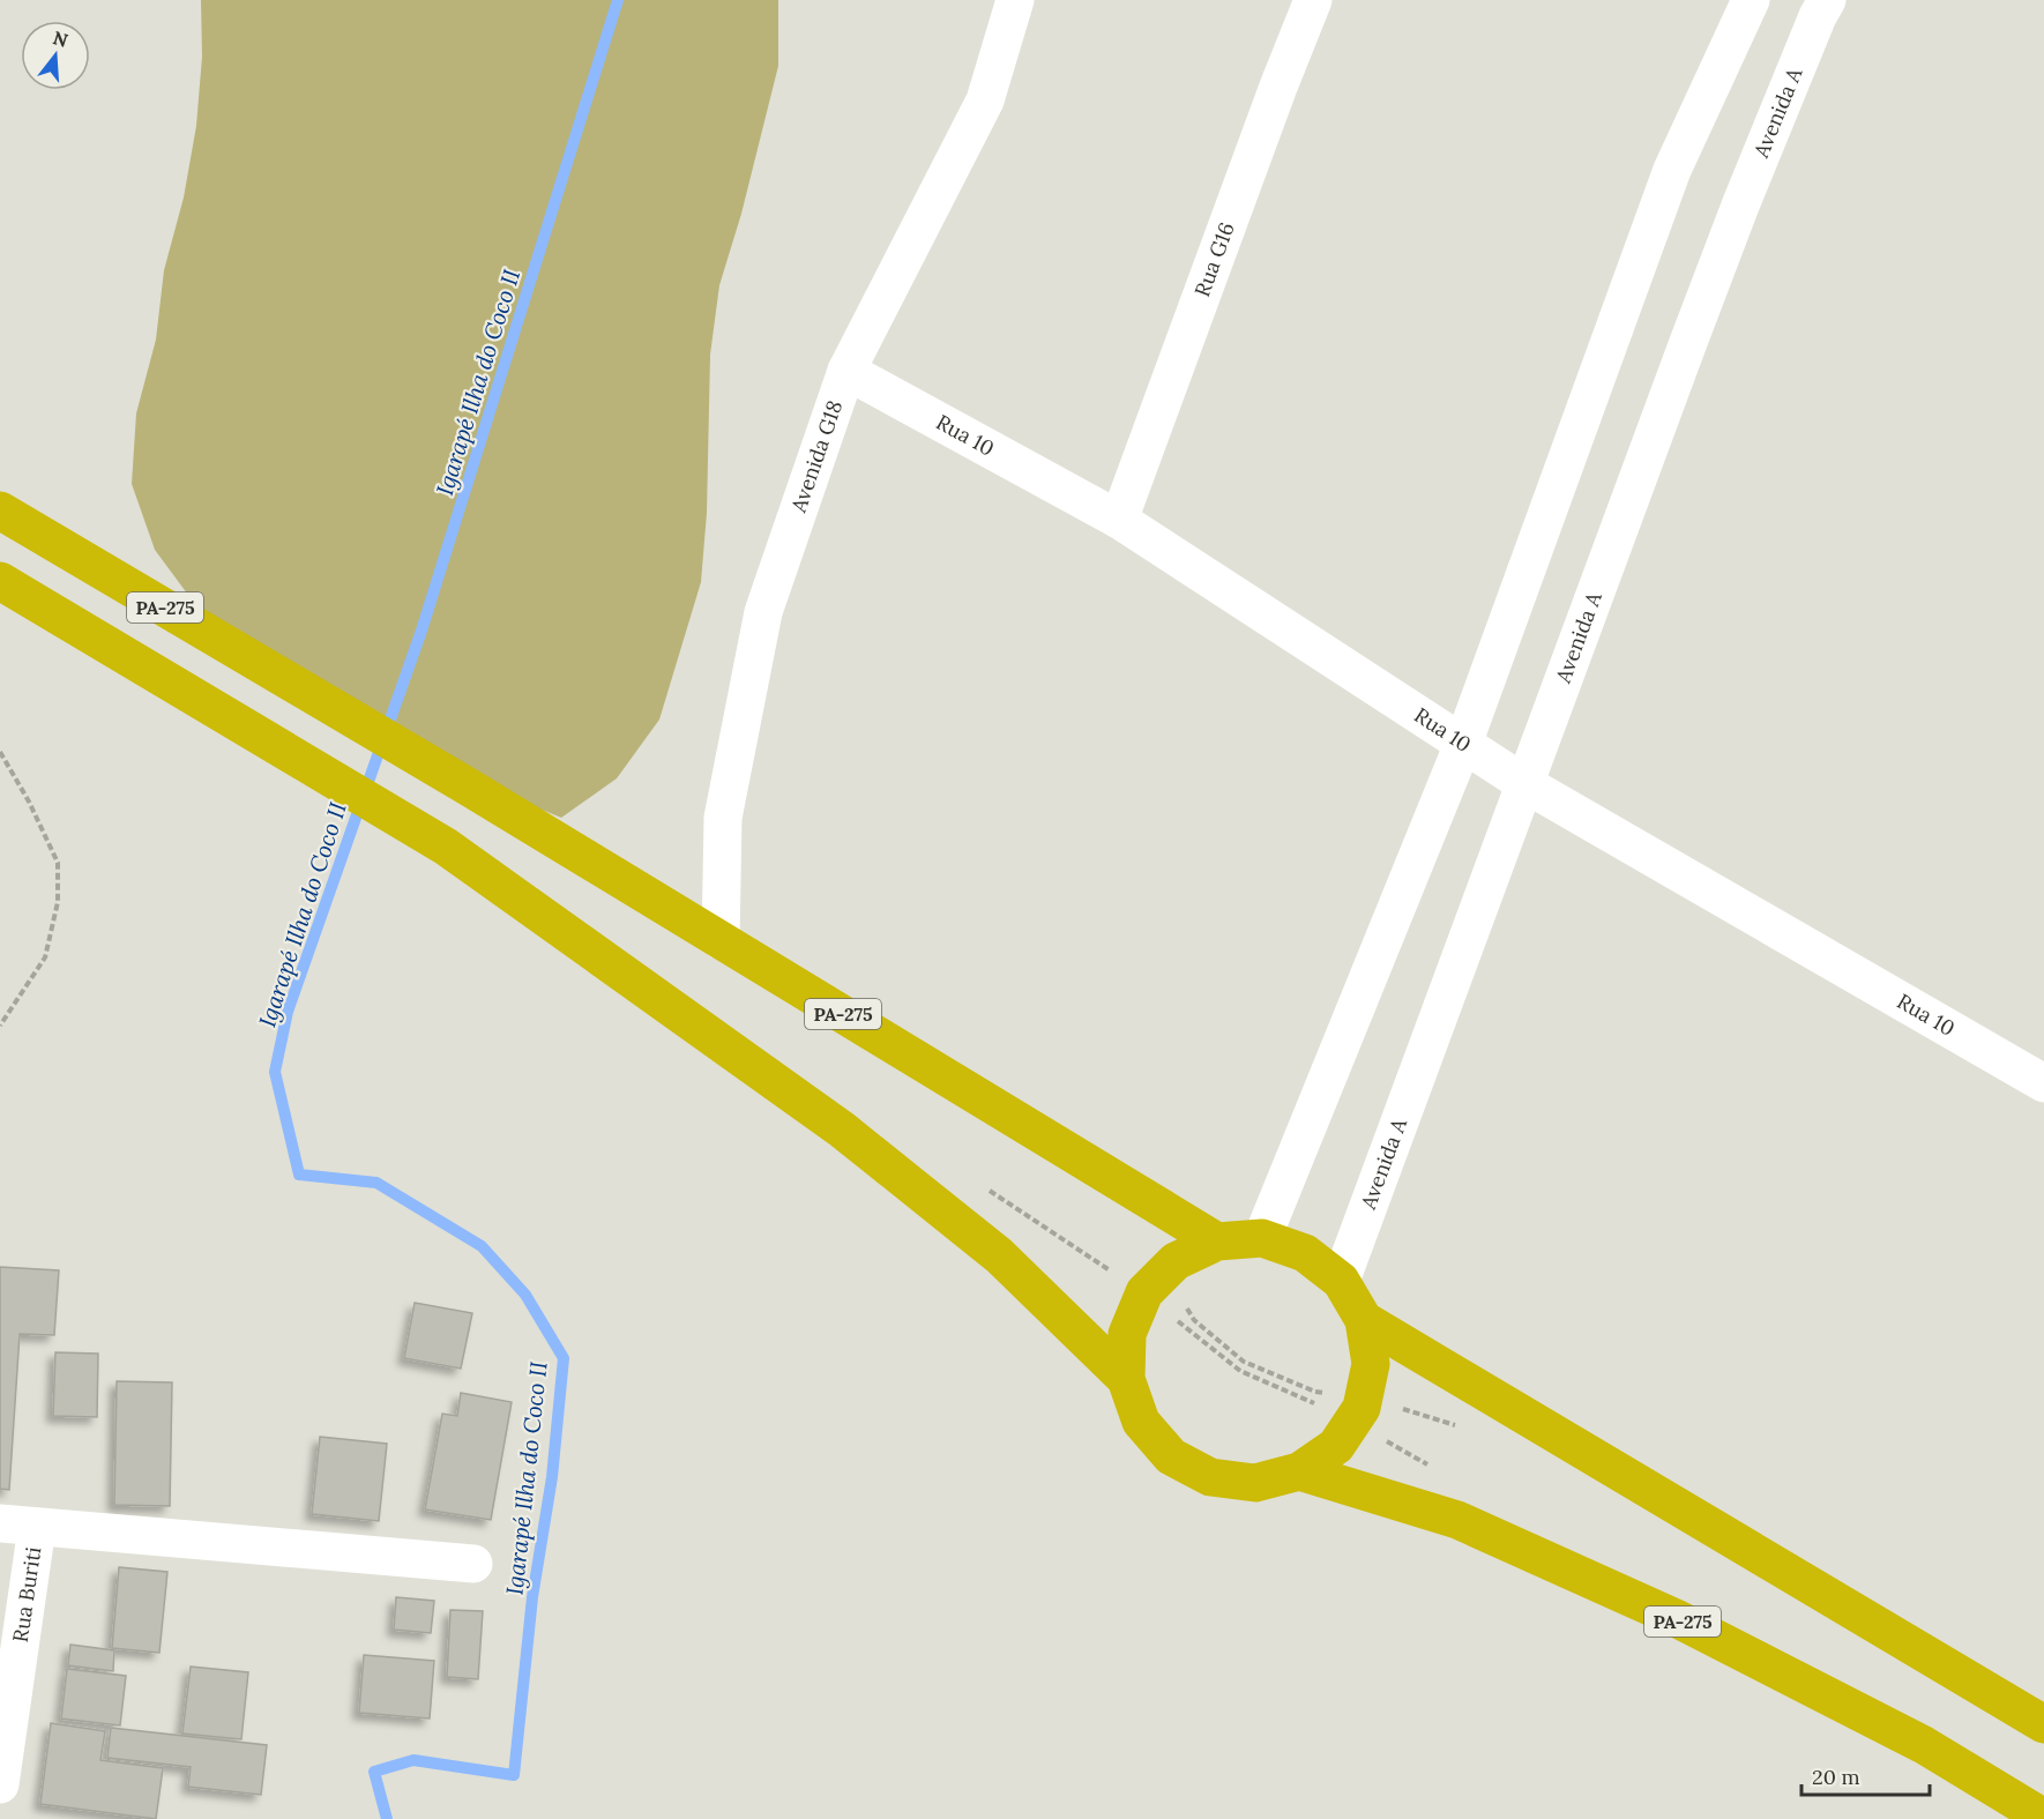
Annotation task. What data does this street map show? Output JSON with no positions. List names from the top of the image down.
{
  "streets": {
    "highway": ["PA-275"],
    "street": [
      "Avenida A",
      "Rua G16",
      "Rua 10",
      "Avenida G18",
      "Rua Buriti"
    ]
  },
  "crossings": [
    ["Avenida A", "Rua 10"],
    ["Avenida A", "PA-275"],
    ["Rua G16", "Rua 10"],
    ["Rua 10", "Avenida G18"],
    ["Avenida G18", "PA-275"]
  ],
  "water": ["Igarapé Ilha do Coco II"],
  "scale_bar": "20 m",
  "north": "top"
}
